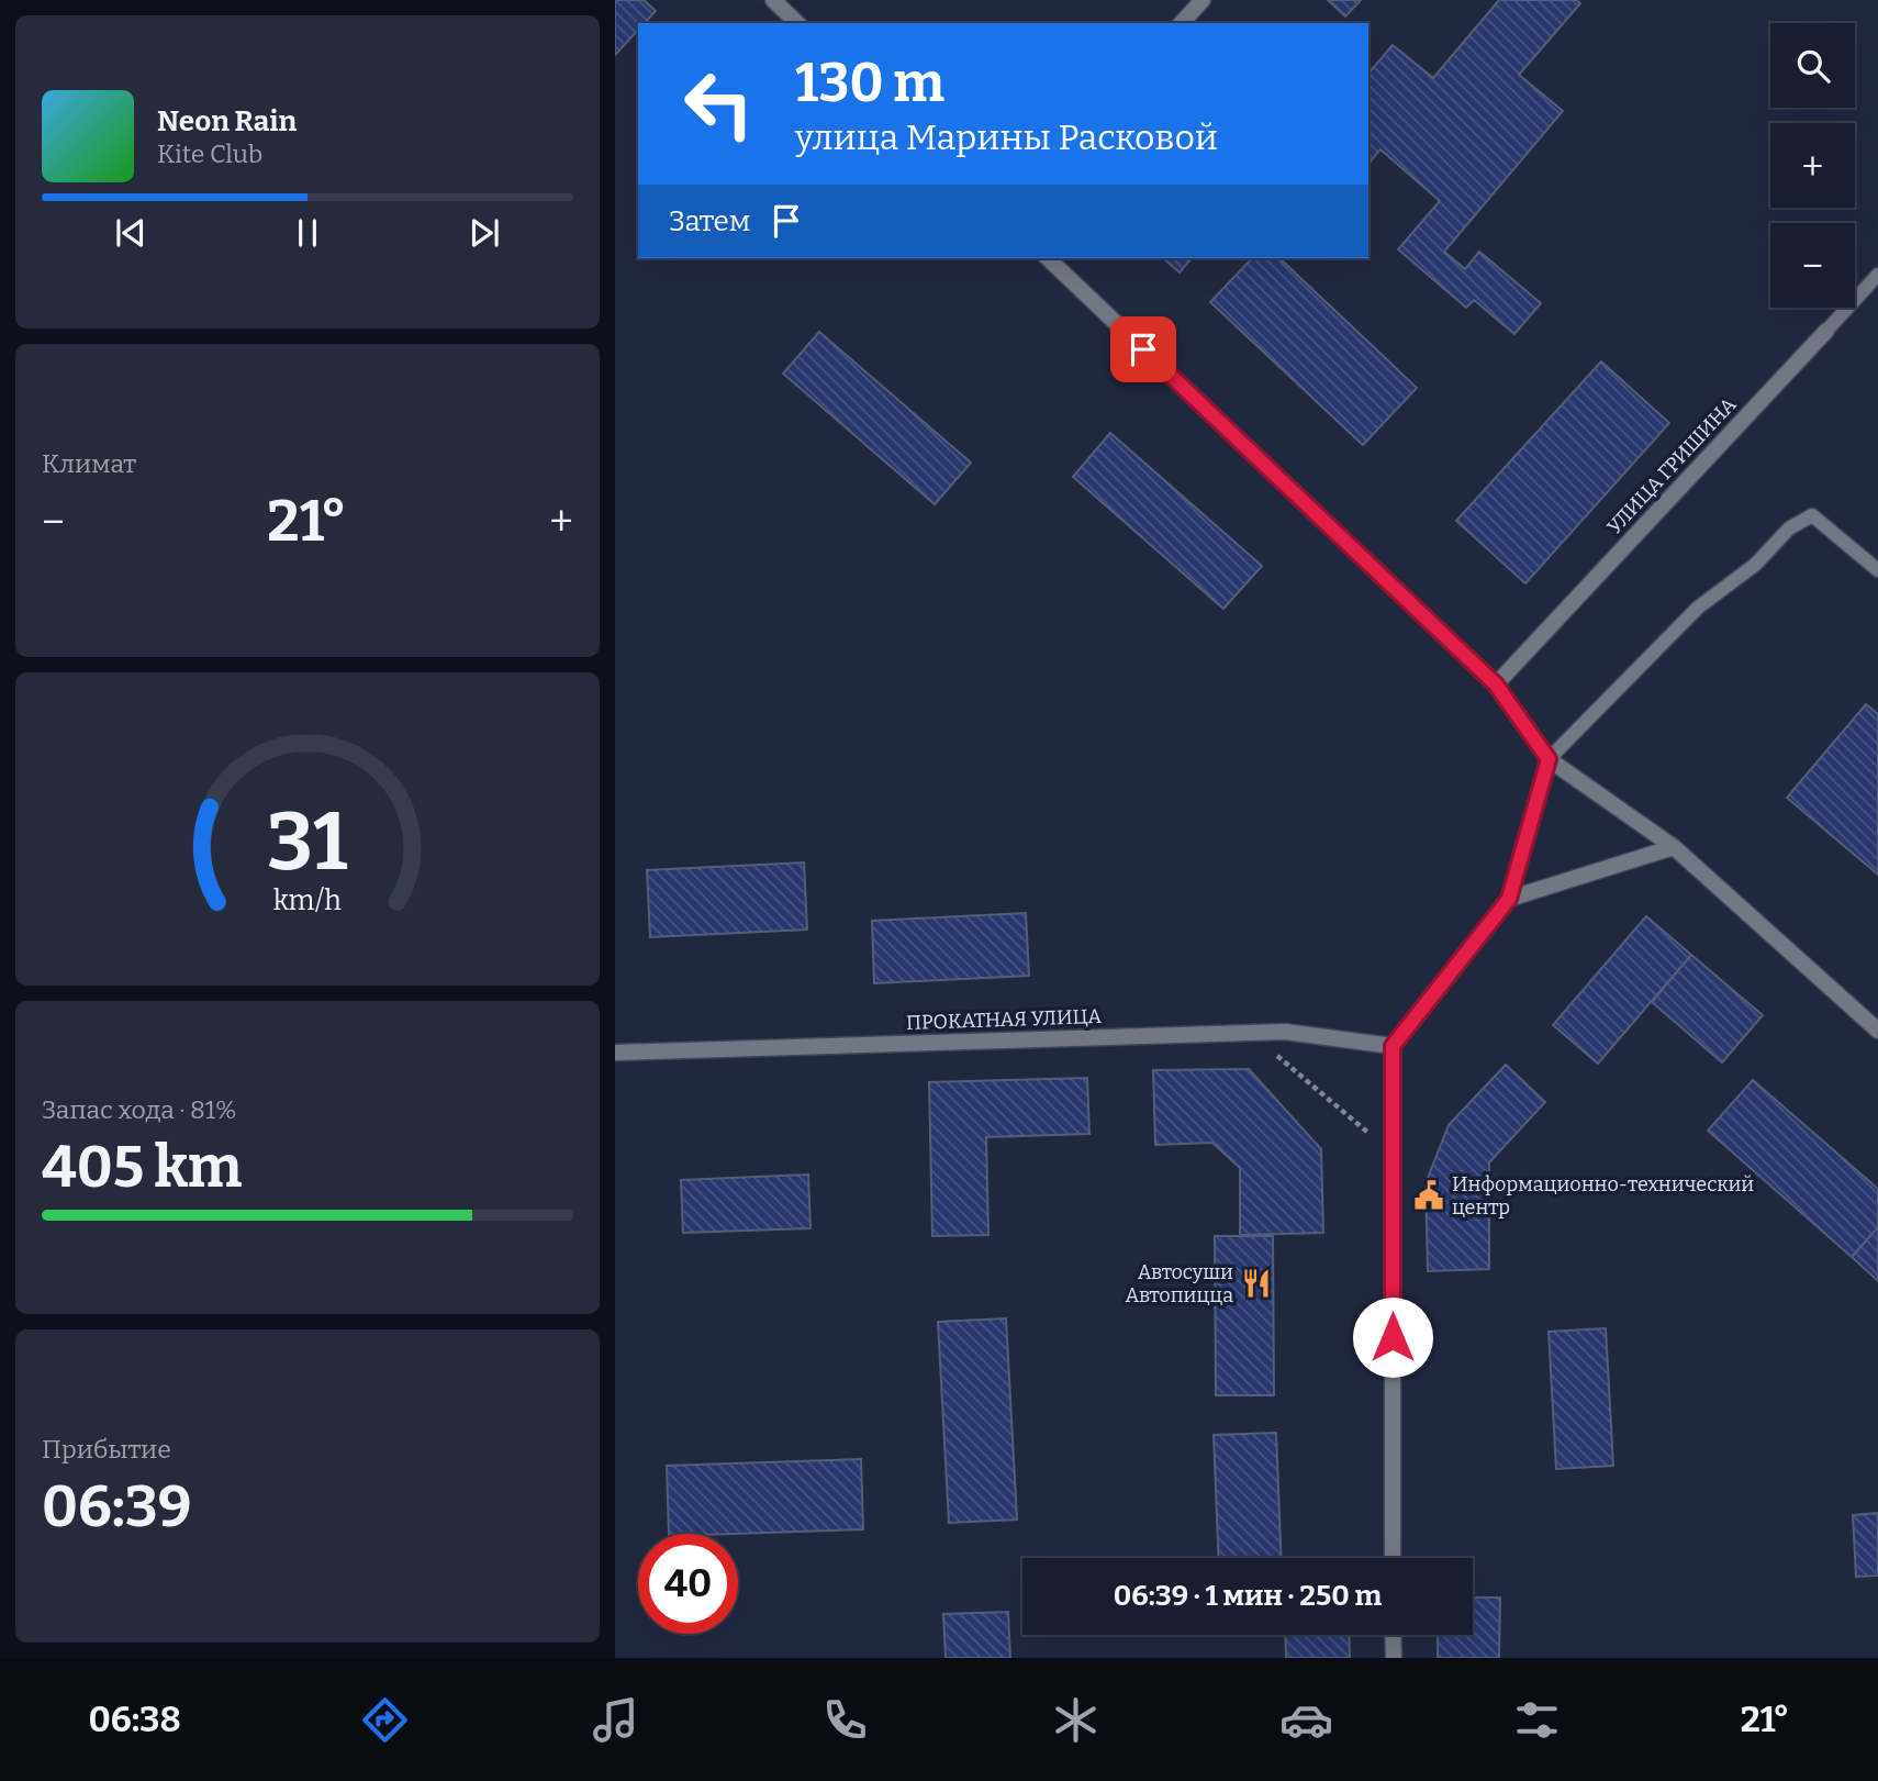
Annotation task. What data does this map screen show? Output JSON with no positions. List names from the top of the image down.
{
  "streets": {
    "street": ["УЛИЦА ГРИШИНА", "ПРОКАТНАЯ УЛИЦА"]
  },
  "places": {
    "public building": ["Информационно-технический центр"],
    "restaurant": ["Автосуши Автопицца"]
  },
  "page": {
    "map_buttons": ["+", "−"],
    "turn": ["130 m", "улица Марины Расковой"],
    "song": ["Neon Rain", "Kite Club"],
    "then": "Затем",
    "tile": [
      "Климат",
      ["Запас хода · 81%", "405 km"],
      ["Прибытие", "06:39"]
    ],
    "heat": ["−", "21°", "+"],
    "limit": "40",
    "trip": "06:39 · 1 мин · 250 m",
    "tabs": ["06:38", "21°"],
    "gauge": ["31", "km/h"]
  }
}
